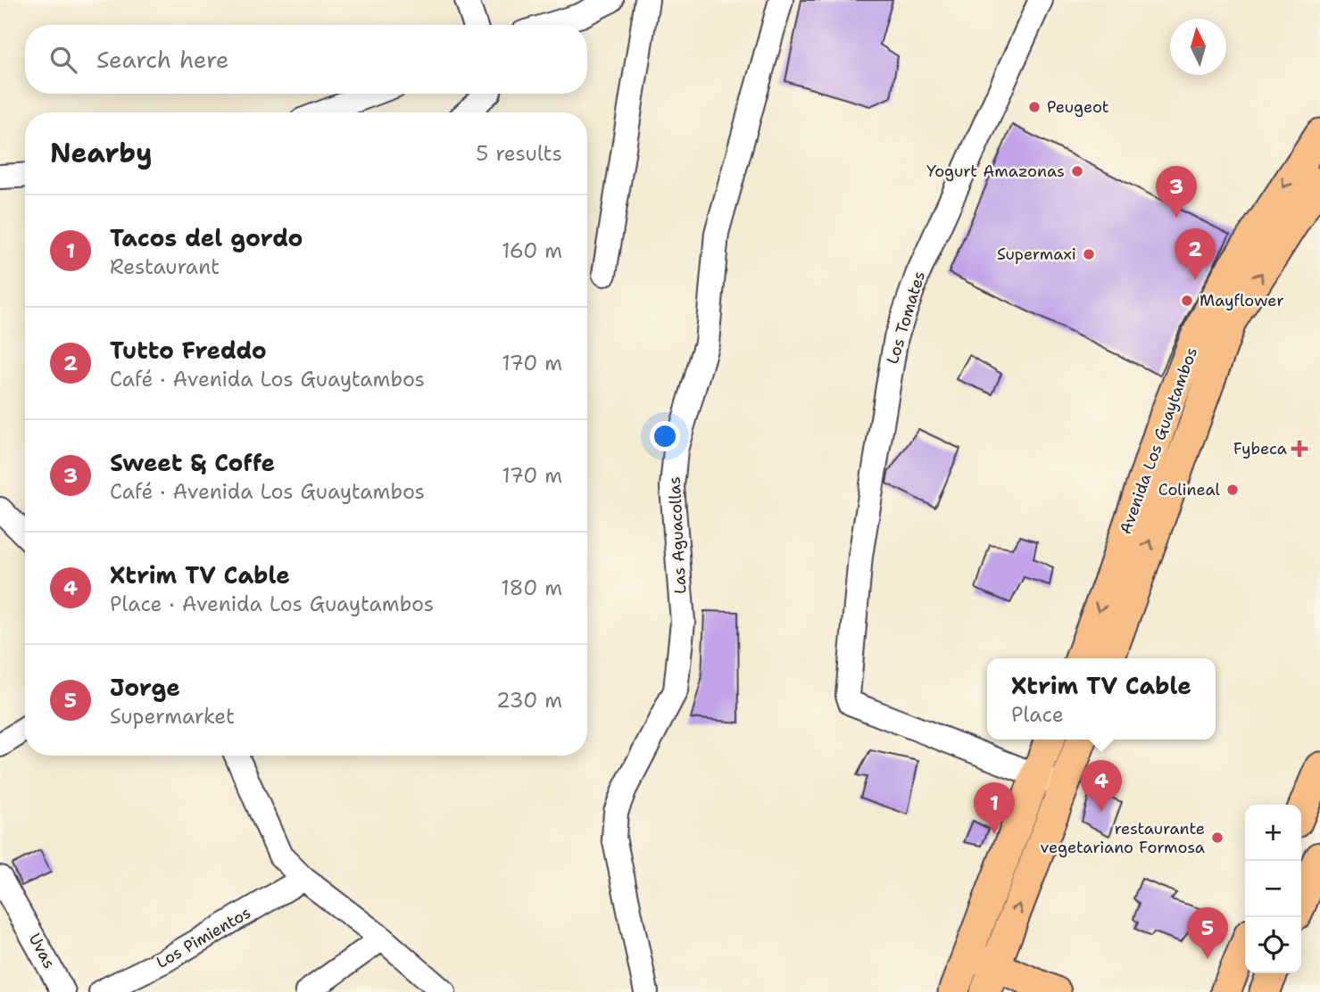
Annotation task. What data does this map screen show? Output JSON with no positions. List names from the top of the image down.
{
  "streets": {
    "main road": ["Avenida Los Guaytambos"],
    "street": [
      "Los Tomates",
      "Las Aguacollas",
      "Los Pimientos",
      "Uvas"
    ]
  },
  "places": {
    "other": [
      "Peugeot",
      "Yogurt Amazonas",
      "Supermaxi",
      "Mayflower",
      "Colineal",
      "restaurante vegetariano Formosa"
    ],
    "health": ["Fybeca"]
  },
  "north": "top",
  "page": {
    "search": "Search here",
    "heading": ["Nearby", "5 results"],
    "pins": [
      "3",
      "2",
      "4",
      "1",
      "5"
    ],
    "list": [
      {
        "mark": "1",
        "name": "Tacos del gordo",
        "note": "Restaurant",
        "value": "160 m"
      },
      {
        "mark": "2",
        "name": "Tutto Freddo",
        "note": "Café · Avenida Los Guaytambos",
        "value": "170 m"
      },
      {
        "mark": "3",
        "name": "Sweet & Coffe",
        "note": "Café · Avenida Los Guaytambos",
        "value": "170 m"
      },
      {
        "mark": "4",
        "name": "Xtrim TV Cable",
        "note": "Place · Avenida Los Guaytambos",
        "value": "180 m"
      },
      {
        "mark": "5",
        "name": "Jorge",
        "note": "Supermarket",
        "value": "230 m"
      }
    ],
    "popup": ["Xtrim TV Cable", "Place"],
    "map_buttons": ["+", "−"]
  }
}
